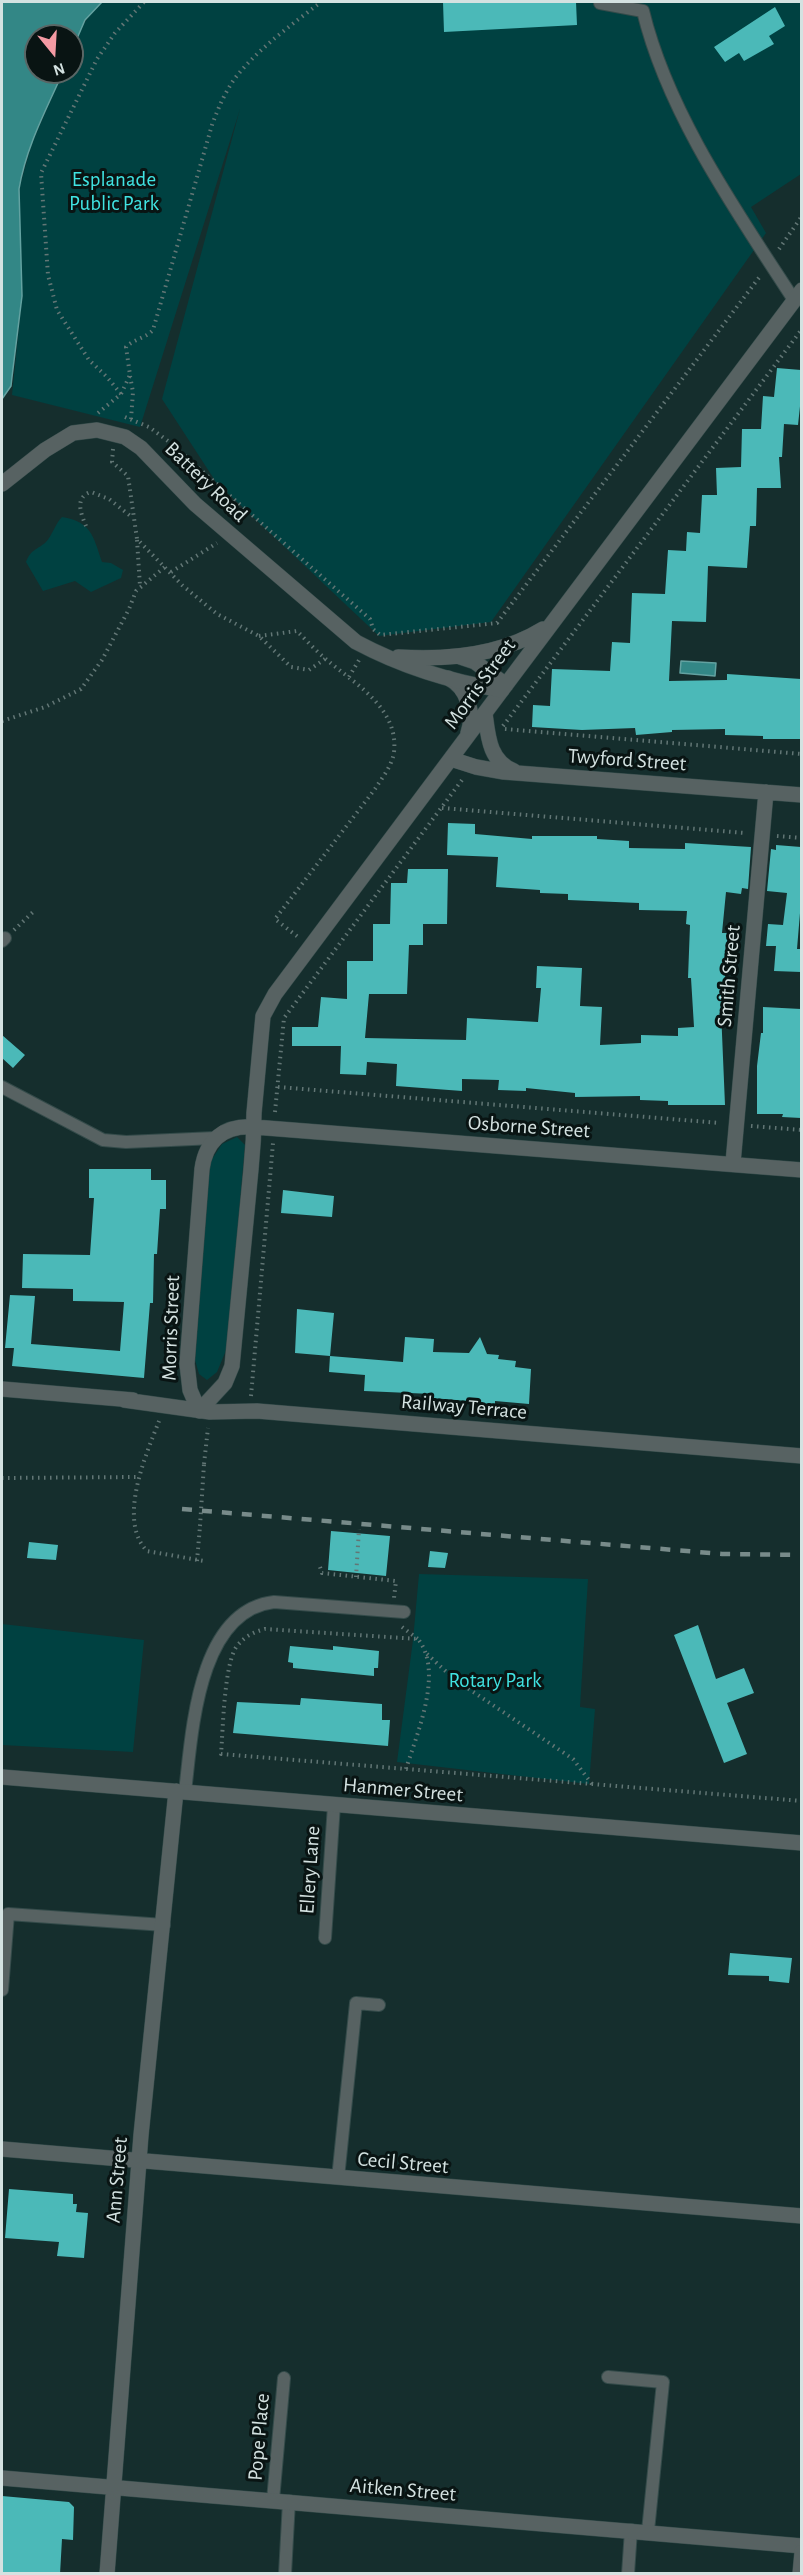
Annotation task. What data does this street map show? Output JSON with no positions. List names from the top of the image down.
{
  "streets": {
    "street": [
      "Battery Road",
      "Morris Street",
      "Twyford Street",
      "Smith Street",
      "Osborne Street",
      "Railway Terrace",
      "Hanmer Street",
      "Cecil Street",
      "Ann Street",
      "Aitken Street"
    ],
    "lane": ["Ellery Lane", "Pope Place"]
  },
  "crossings": [
    ["Battery Road", "Morris Street"],
    ["Morris Street", "Twyford Street"],
    ["Morris Street", "Osborne Street"],
    ["Morris Street", "Railway Terrace"],
    ["Twyford Street", "Smith Street"],
    ["Smith Street", "Osborne Street"],
    ["Hanmer Street", "Ellery Lane"],
    ["Hanmer Street", "Ann Street"],
    ["Cecil Street", "Ann Street"],
    ["Ann Street", "Aitken Street"],
    ["Pope Place", "Aitken Street"]
  ],
  "parks": ["Esplanade Public Park", "Rotary Park"],
  "north": "bottom"
}
